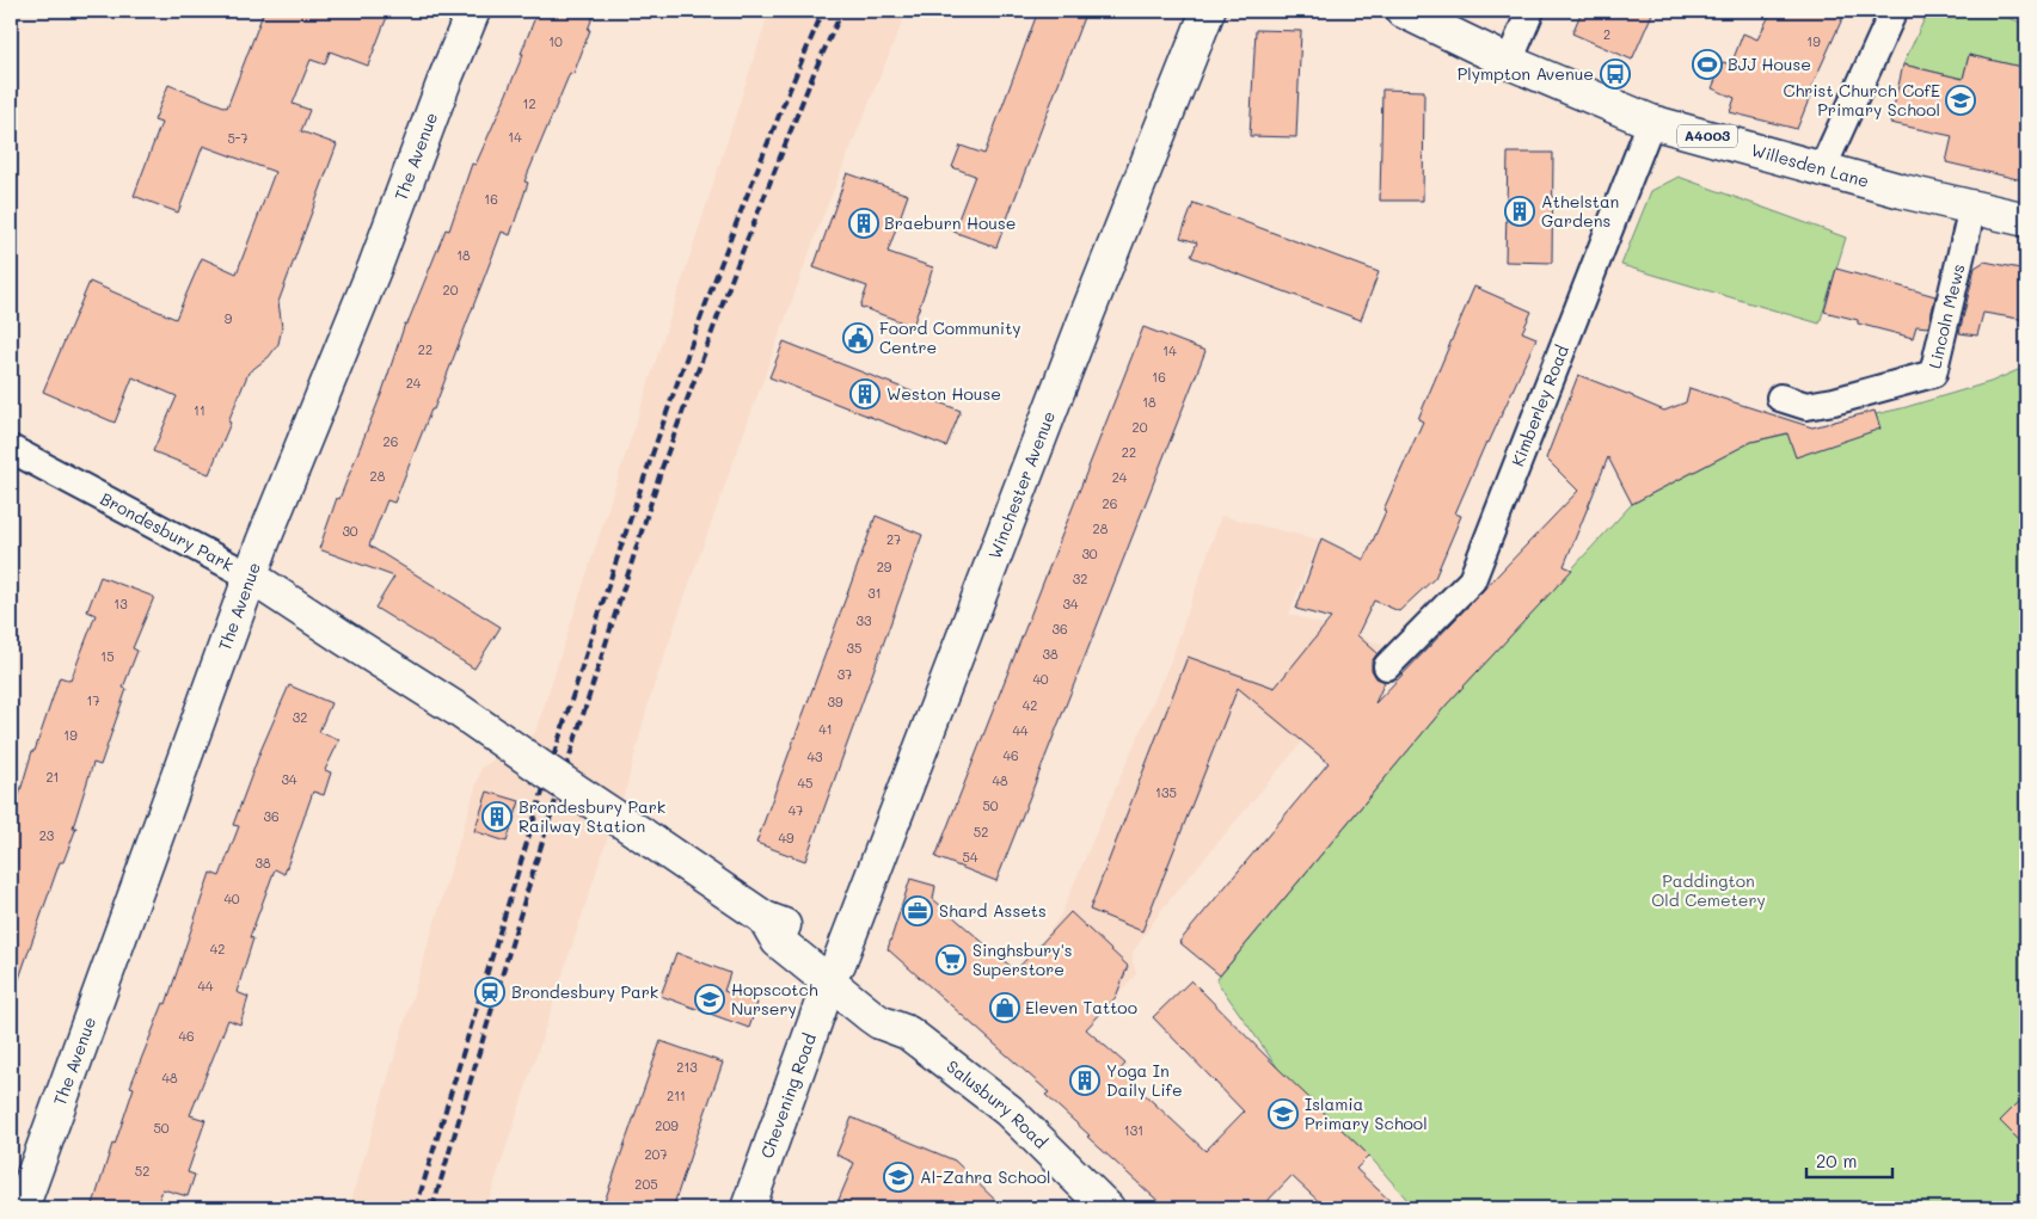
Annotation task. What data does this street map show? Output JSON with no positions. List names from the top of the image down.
{
  "streets": {
    "street": [
      "A4003",
      "The Avenue",
      "Willesden Lane",
      "Lincoln Mews",
      "Kimberley Road",
      "Winchester Avenue",
      "Brondesbury Park",
      "Chevening Road",
      "Salusbury Road"
    ]
  },
  "crossings": [
    ["The Avenue", "Brondesbury Park"],
    ["Willesden Lane", "Lincoln Mews"],
    ["Willesden Lane", "Kimberley Road"],
    ["Winchester Avenue", "Brondesbury Park"],
    ["Winchester Avenue", "Chevening Road"],
    ["Winchester Avenue", "Salusbury Road"],
    ["Brondesbury Park", "Chevening Road"],
    ["Brondesbury Park", "Salusbury Road"],
    ["Chevening Road", "Salusbury Road"]
  ],
  "parks": ["Paddington Old Cemetery"],
  "places": {
    "sports": ["BJJ House"],
    "bus stop": ["Plympton Avenue"],
    "school or university": [
      "Christ Church CofE Primary School",
      "Hopscotch Nursery",
      "Islamia Primary School",
      "Al-Zahra School"
    ],
    "building": [
      "Athelstan Gardens",
      "Braeburn House",
      "Weston House",
      "Brondesbury Park Railway Station",
      "Yoga In Daily Life"
    ],
    "public building": ["Foord Community Centre"],
    "office": ["Shard Assets"],
    "supermarket": ["Singhsbury's Superstore"],
    "station": ["Brondesbury Park"],
    "shop": ["Eleven Tattoo"]
  },
  "house_numbers": [
    "2",
    "10",
    "19",
    "12",
    "14",
    "5-7",
    "16",
    "18",
    "20",
    "9",
    "22",
    "14",
    "16",
    "24",
    "18",
    "11",
    "20",
    "26",
    "22",
    "28",
    "24",
    "26",
    "28",
    "30",
    "27",
    "30",
    "29",
    "32",
    "31",
    "13",
    "34",
    "33",
    "36",
    "35",
    "38",
    "15",
    "37",
    "40",
    "17",
    "39",
    "42",
    "32",
    "41",
    "44",
    "19",
    "46",
    "43",
    "21",
    "34",
    "48",
    "45",
    "135",
    "50",
    "47",
    "36",
    "52",
    "23",
    "49",
    "54",
    "38",
    "40",
    "42",
    "44",
    "46",
    "213",
    "48",
    "211",
    "209",
    "50",
    "131",
    "207",
    "52",
    "205"
  ],
  "scale_bar": "20 m"
}
